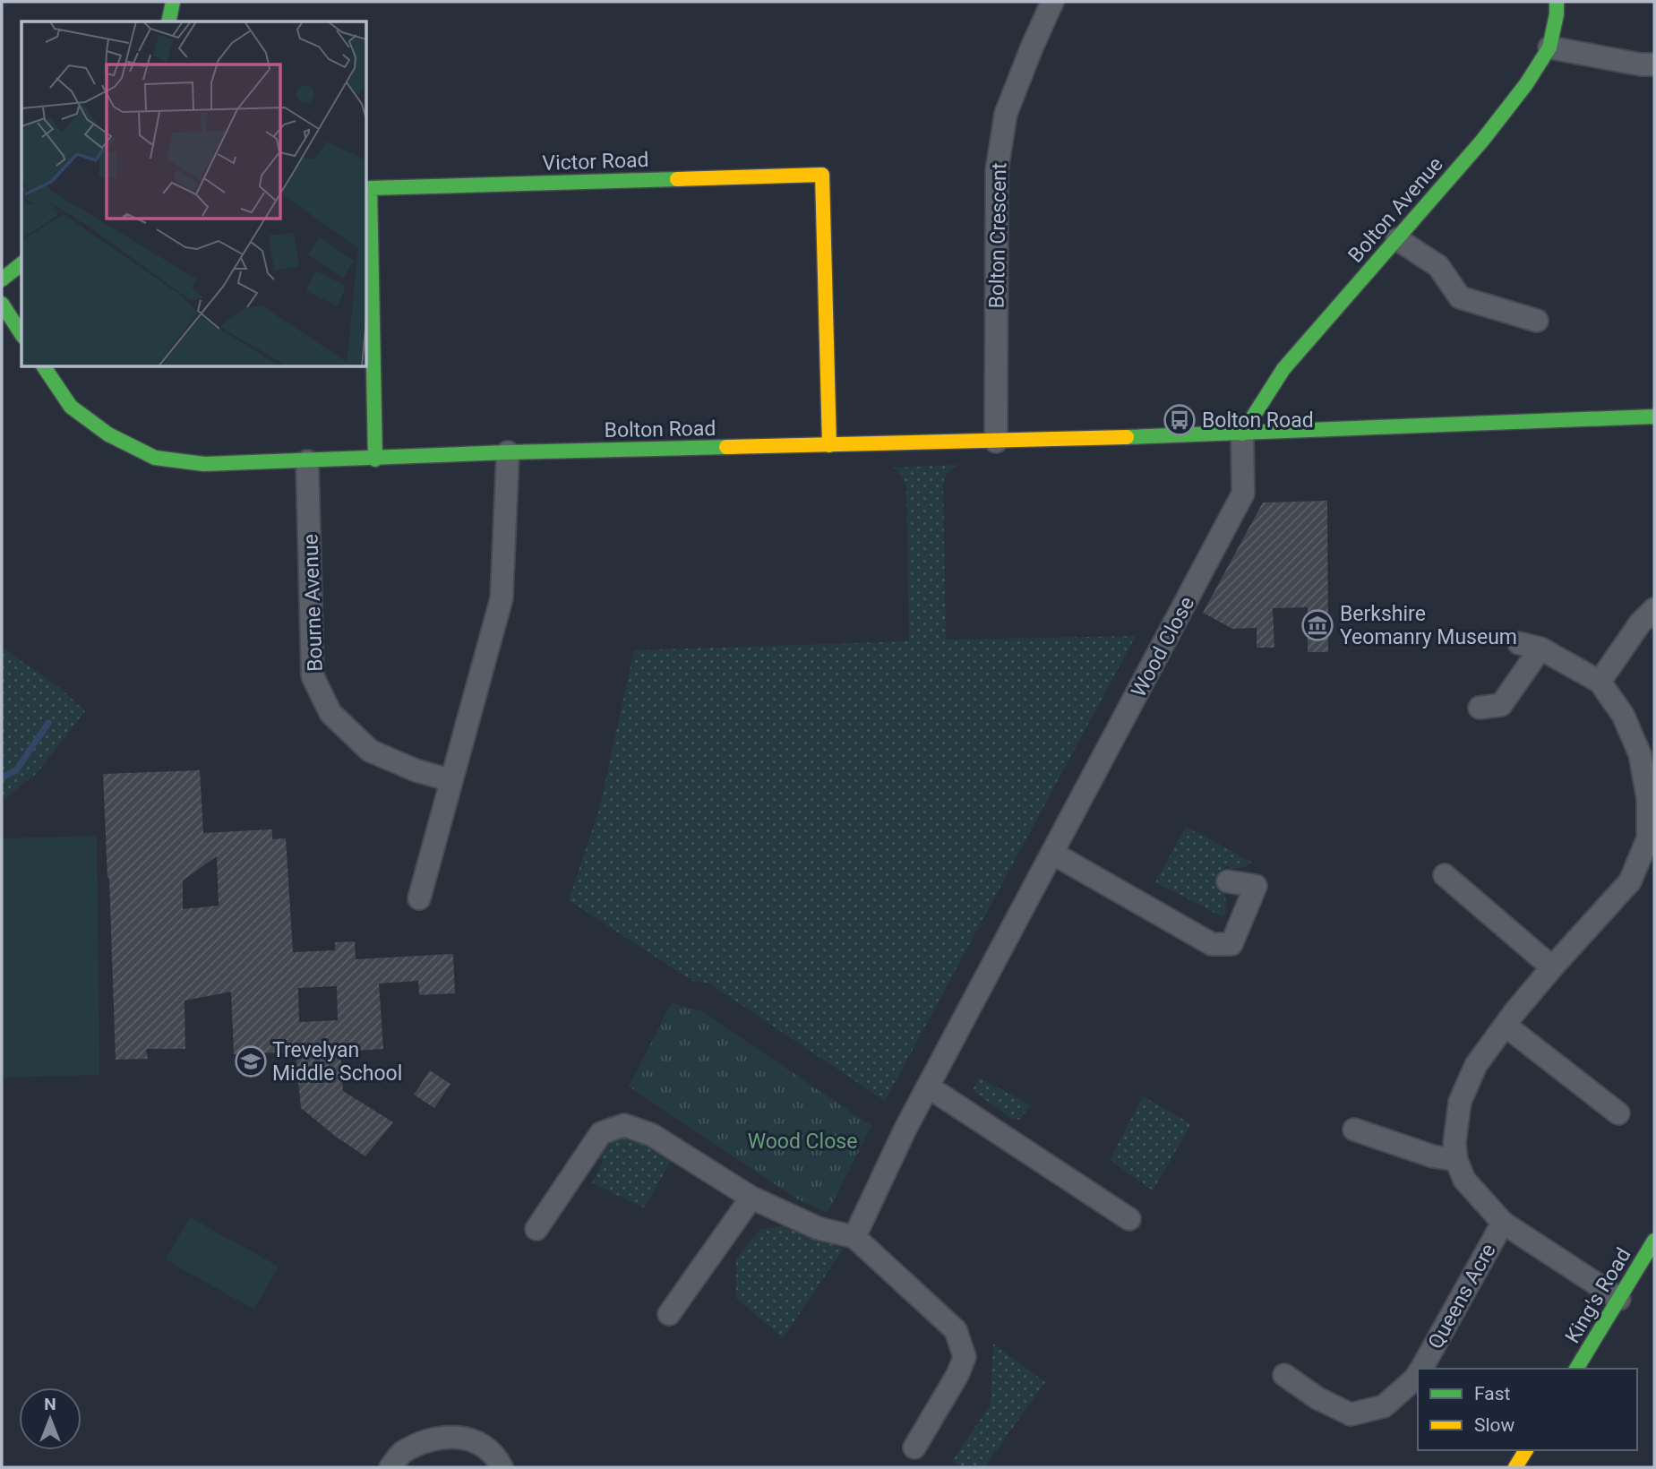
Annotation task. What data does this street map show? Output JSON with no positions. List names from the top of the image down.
{
  "streets": {
    "street": [
      "Victor Road",
      "Bolton Avenue",
      "Bolton Crescent",
      "Bolton Road",
      "Bourne Avenue",
      "Wood Close",
      "King's Road",
      "Queens Acre"
    ]
  },
  "crossings": [
    ["Victor Road", "Bolton Road"],
    ["Bolton Avenue", "Bolton Road"],
    ["Bolton Avenue", "Wood Close"],
    ["Bolton Crescent", "Bolton Road"],
    ["Bolton Road", "Bourne Avenue"],
    ["Bolton Road", "Wood Close"],
    ["King's Road", "Queens Acre"]
  ],
  "parks": ["Wood Close"],
  "places": {
    "bus stop": ["Bolton Road"],
    "museum": ["Berkshire Yeomanry Museum"],
    "school or university": ["Trevelyan Middle School"]
  },
  "legend": ["Fast", "Slow"],
  "north": "top"
}
